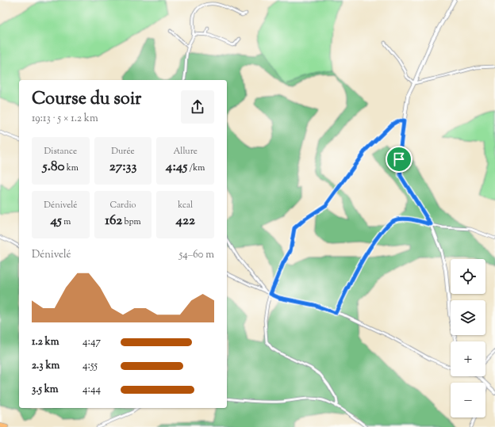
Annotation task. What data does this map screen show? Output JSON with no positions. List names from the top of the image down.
{
  "page": {
    "heading": ["Course du soir", "19:13 · 5 × 1.2 km"],
    "stats": [
      ["Distance", "5.80 km"],
      ["Durée", "27:33"],
      ["Allure", "4:45 /km"],
      ["Dénivelé", "45 m"],
      ["Cardio", "162 bpm"],
      ["kcal", "422"]
    ],
    "chart": ["Dénivelé", "54–60 m"],
    "map_buttons": ["+", "−"],
    "list": [
      {
        "name": "1.2 km",
        "note": "4:47"
      },
      {
        "name": "2.3 km",
        "note": "4:55"
      },
      {
        "name": "3.5 km",
        "note": "4:44"
      }
    ]
  }
}
